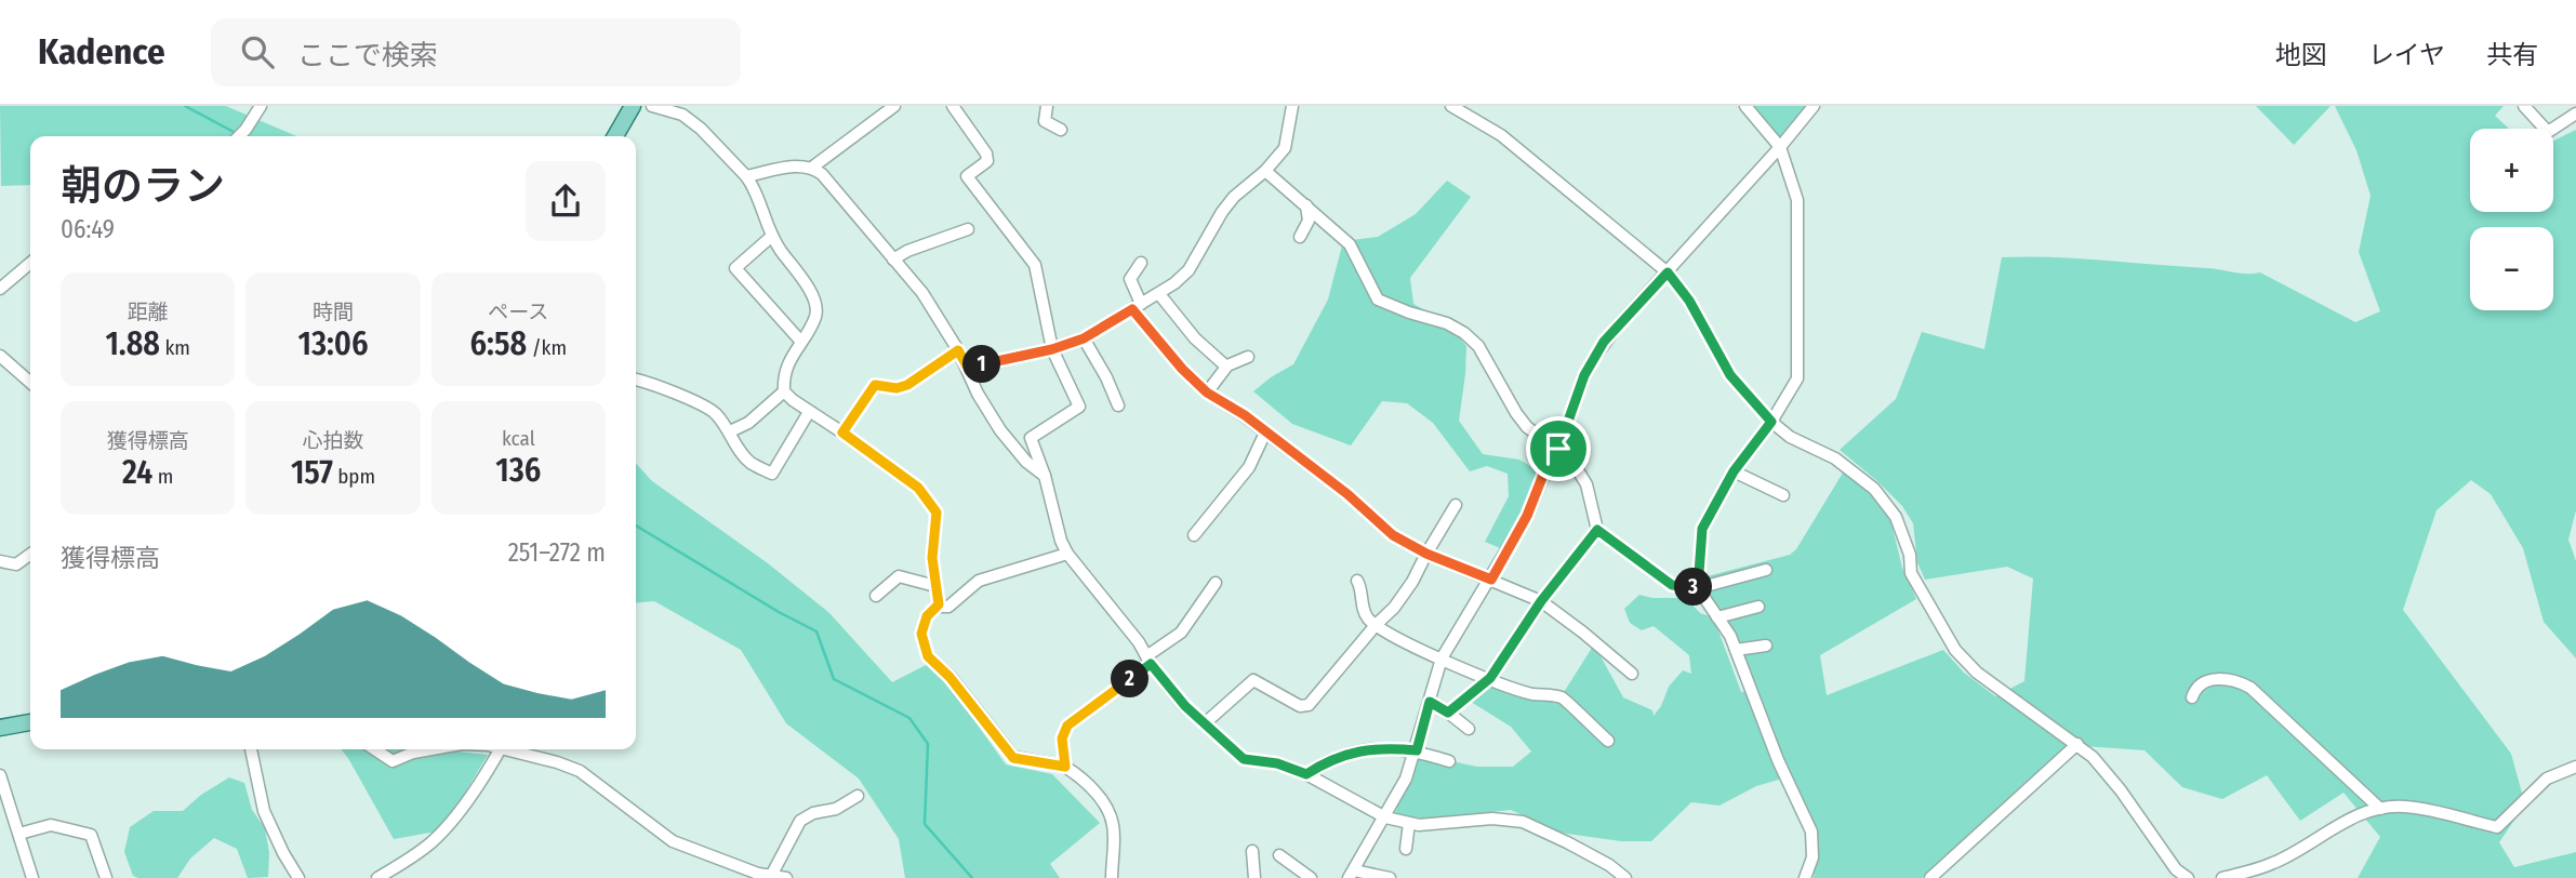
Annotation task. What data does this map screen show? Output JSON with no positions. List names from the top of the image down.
{
  "page": {
    "header": "Kadence",
    "search": "ここで検索",
    "nav": ["地図", "レイヤ", "共有"],
    "map_buttons": ["+", "−"],
    "heading": ["朝のラン", "06:49"],
    "stats": [
      ["距離", "1.88 km"],
      ["時間", "13:06"],
      ["ペース", "6:58 /km"],
      ["獲得標高", "24 m"],
      ["心拍数", "157 bpm"],
      ["kcal", "136"]
    ],
    "pins": ["1", "3", "2"],
    "chart": ["獲得標高", "251–272 m"]
  }
}
